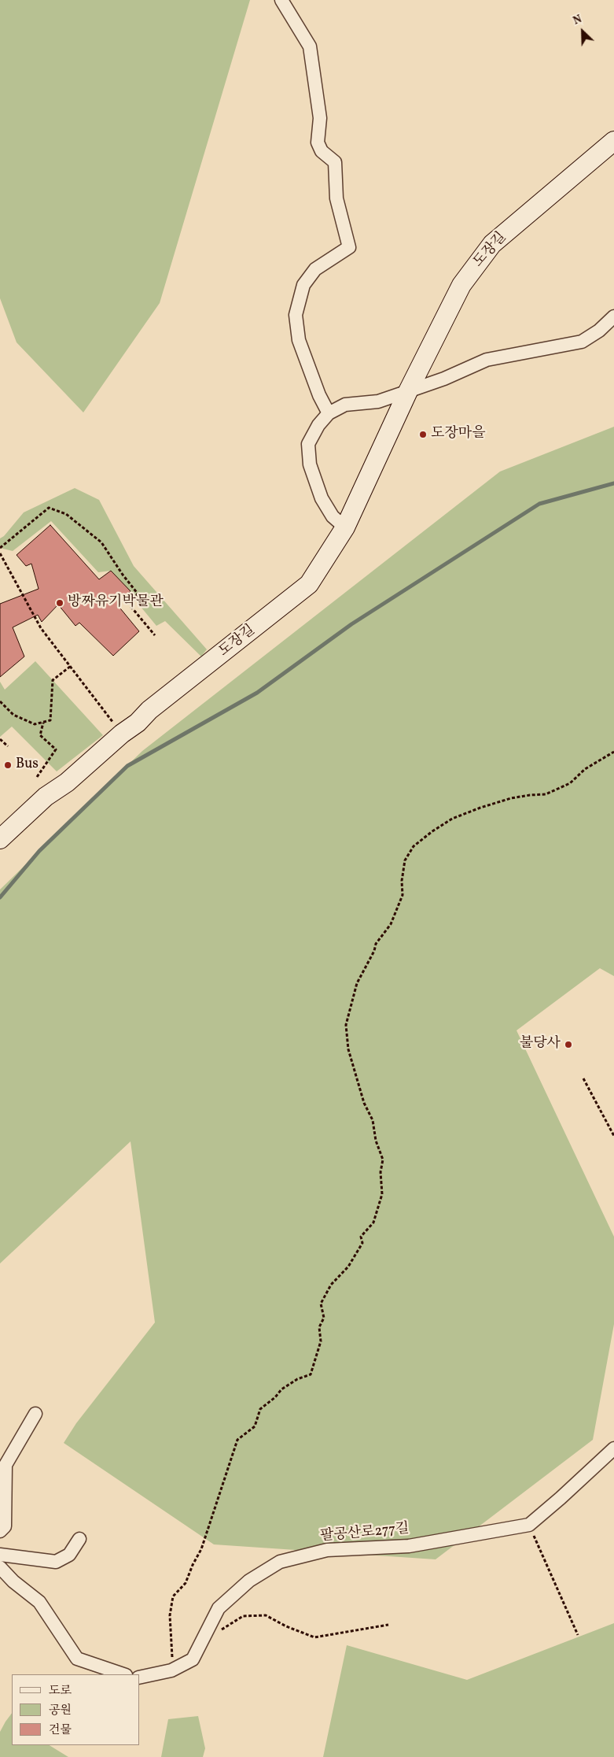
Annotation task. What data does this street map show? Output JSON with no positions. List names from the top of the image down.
{
  "streets": {
    "street": ["도장길", "팔공산로277길"]
  },
  "places": [
    "도장마을",
    "방짜유기박물관",
    "Bus",
    "불당사"
  ],
  "legend": ["도로", "공원", "건물"],
  "north": "top left"
}
